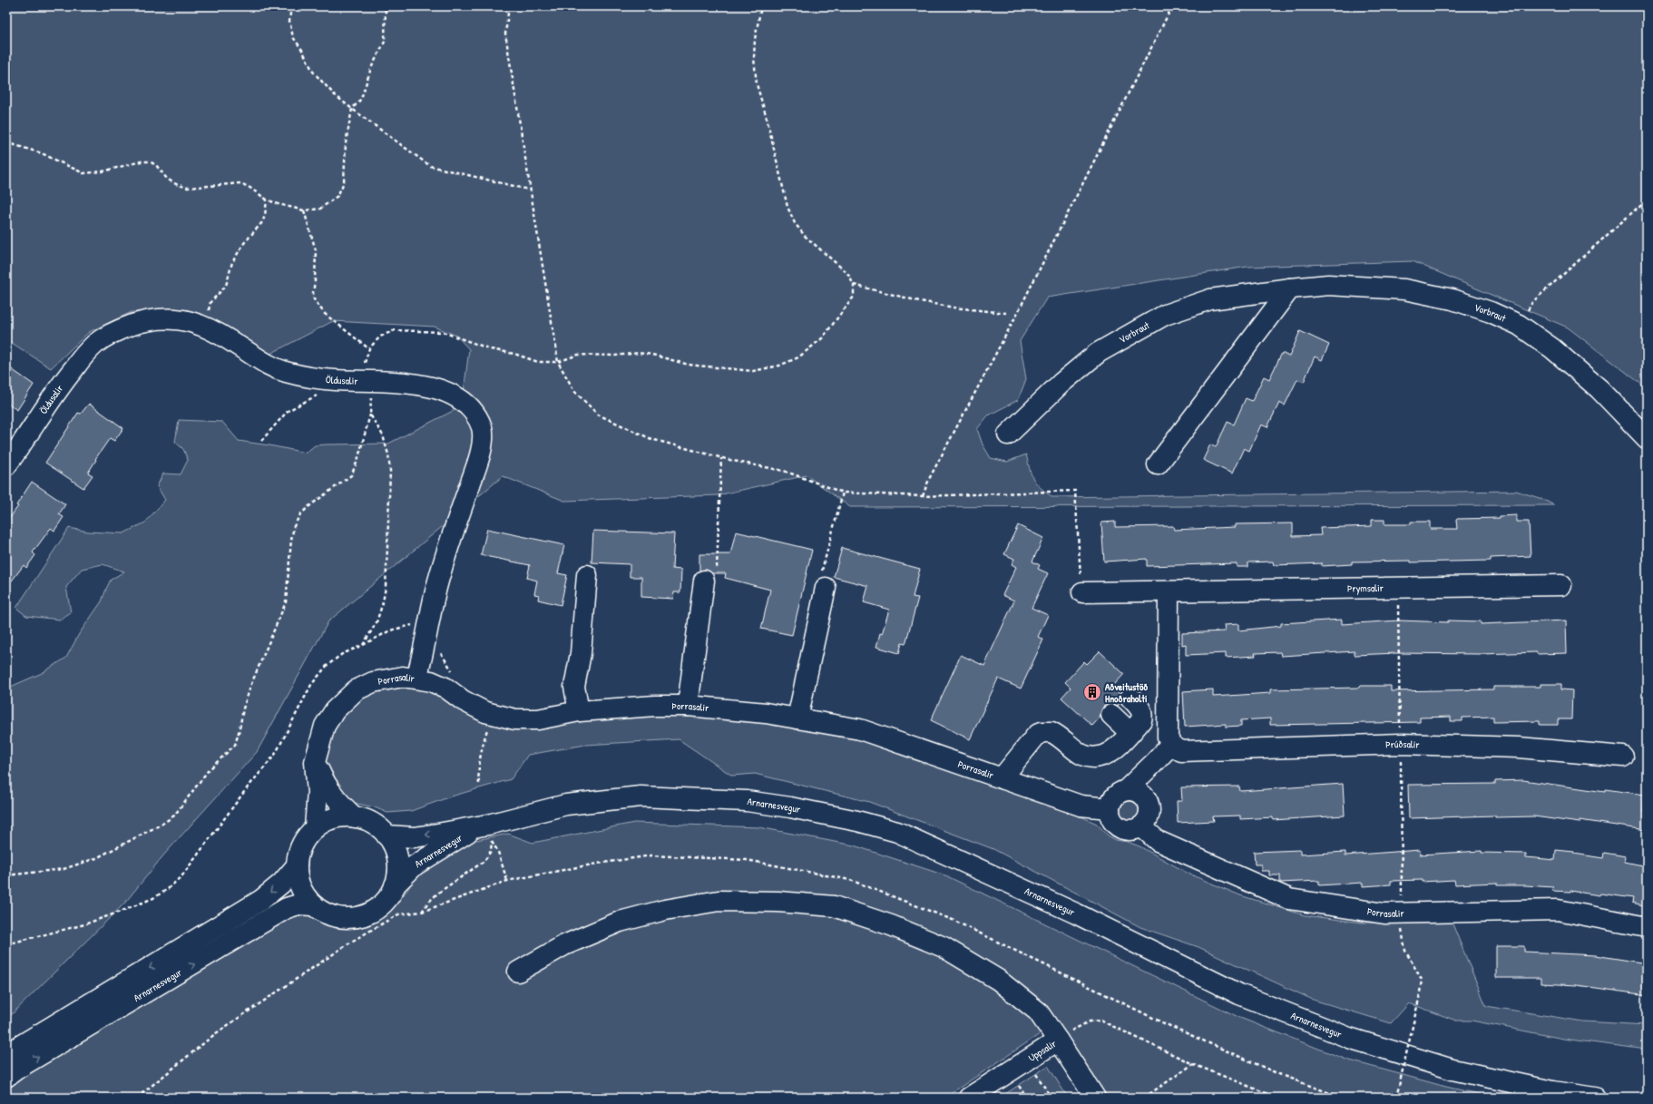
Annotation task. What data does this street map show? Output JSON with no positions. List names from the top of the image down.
{
  "streets": {
    "street": [
      "Vorbraut",
      "Öldusalir",
      "Þrymsalir",
      "Þorrasalir",
      "Þrúðsalir",
      "Arnarnesvegur",
      "Uppsalir"
    ]
  },
  "crossings": [
    ["Öldusalir", "Þorrasalir"],
    ["Þorrasalir", "Arnarnesvegur"]
  ],
  "places": {
    "building": ["Aðveitustöð Hnoðraholti"]
  }
}
